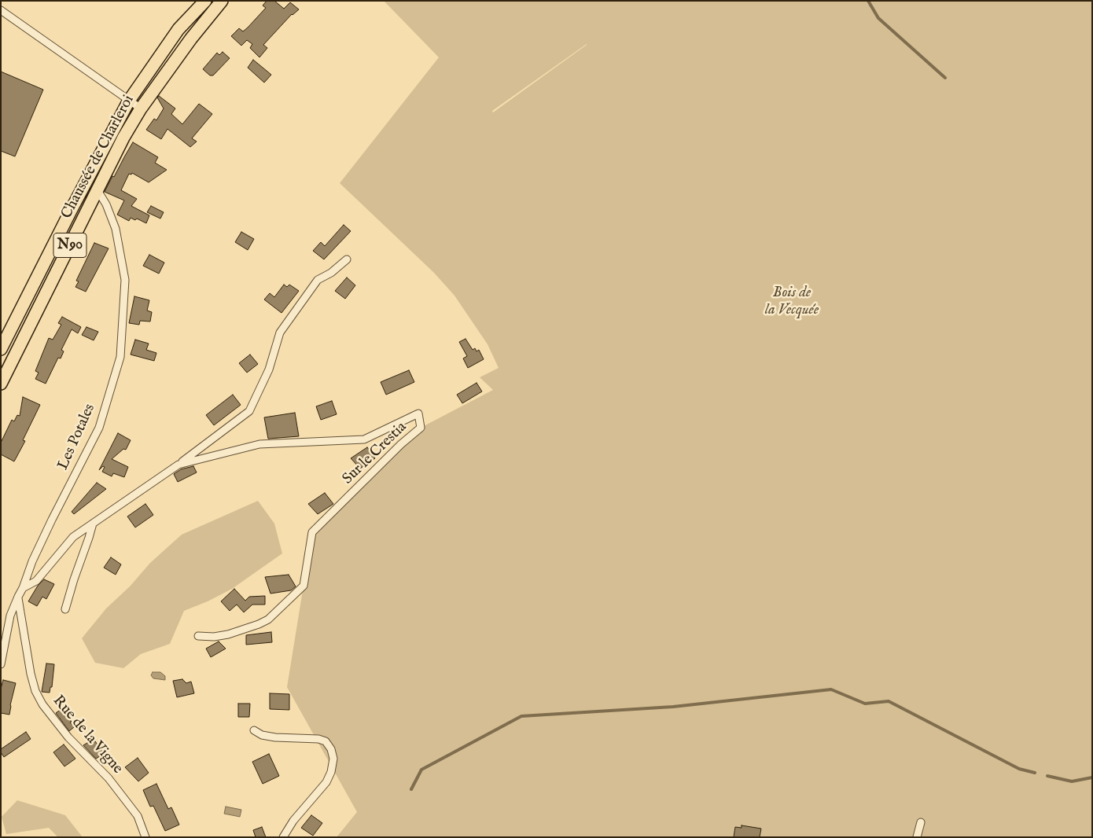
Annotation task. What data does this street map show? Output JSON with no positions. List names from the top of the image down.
{
  "streets": {
    "main road": ["Chaussée de Charleroi", "N90"],
    "street": ["Les Potales", "Sur le Crestia", "Rue de la Vigne"]
  },
  "crossings": [
    ["Chaussée de Charleroi", "Les Potales"],
    ["Les Potales", "Sur le Crestia"],
    ["Les Potales", "Rue de la Vigne"]
  ],
  "parks": ["Bois de la Vecquée"]
}
